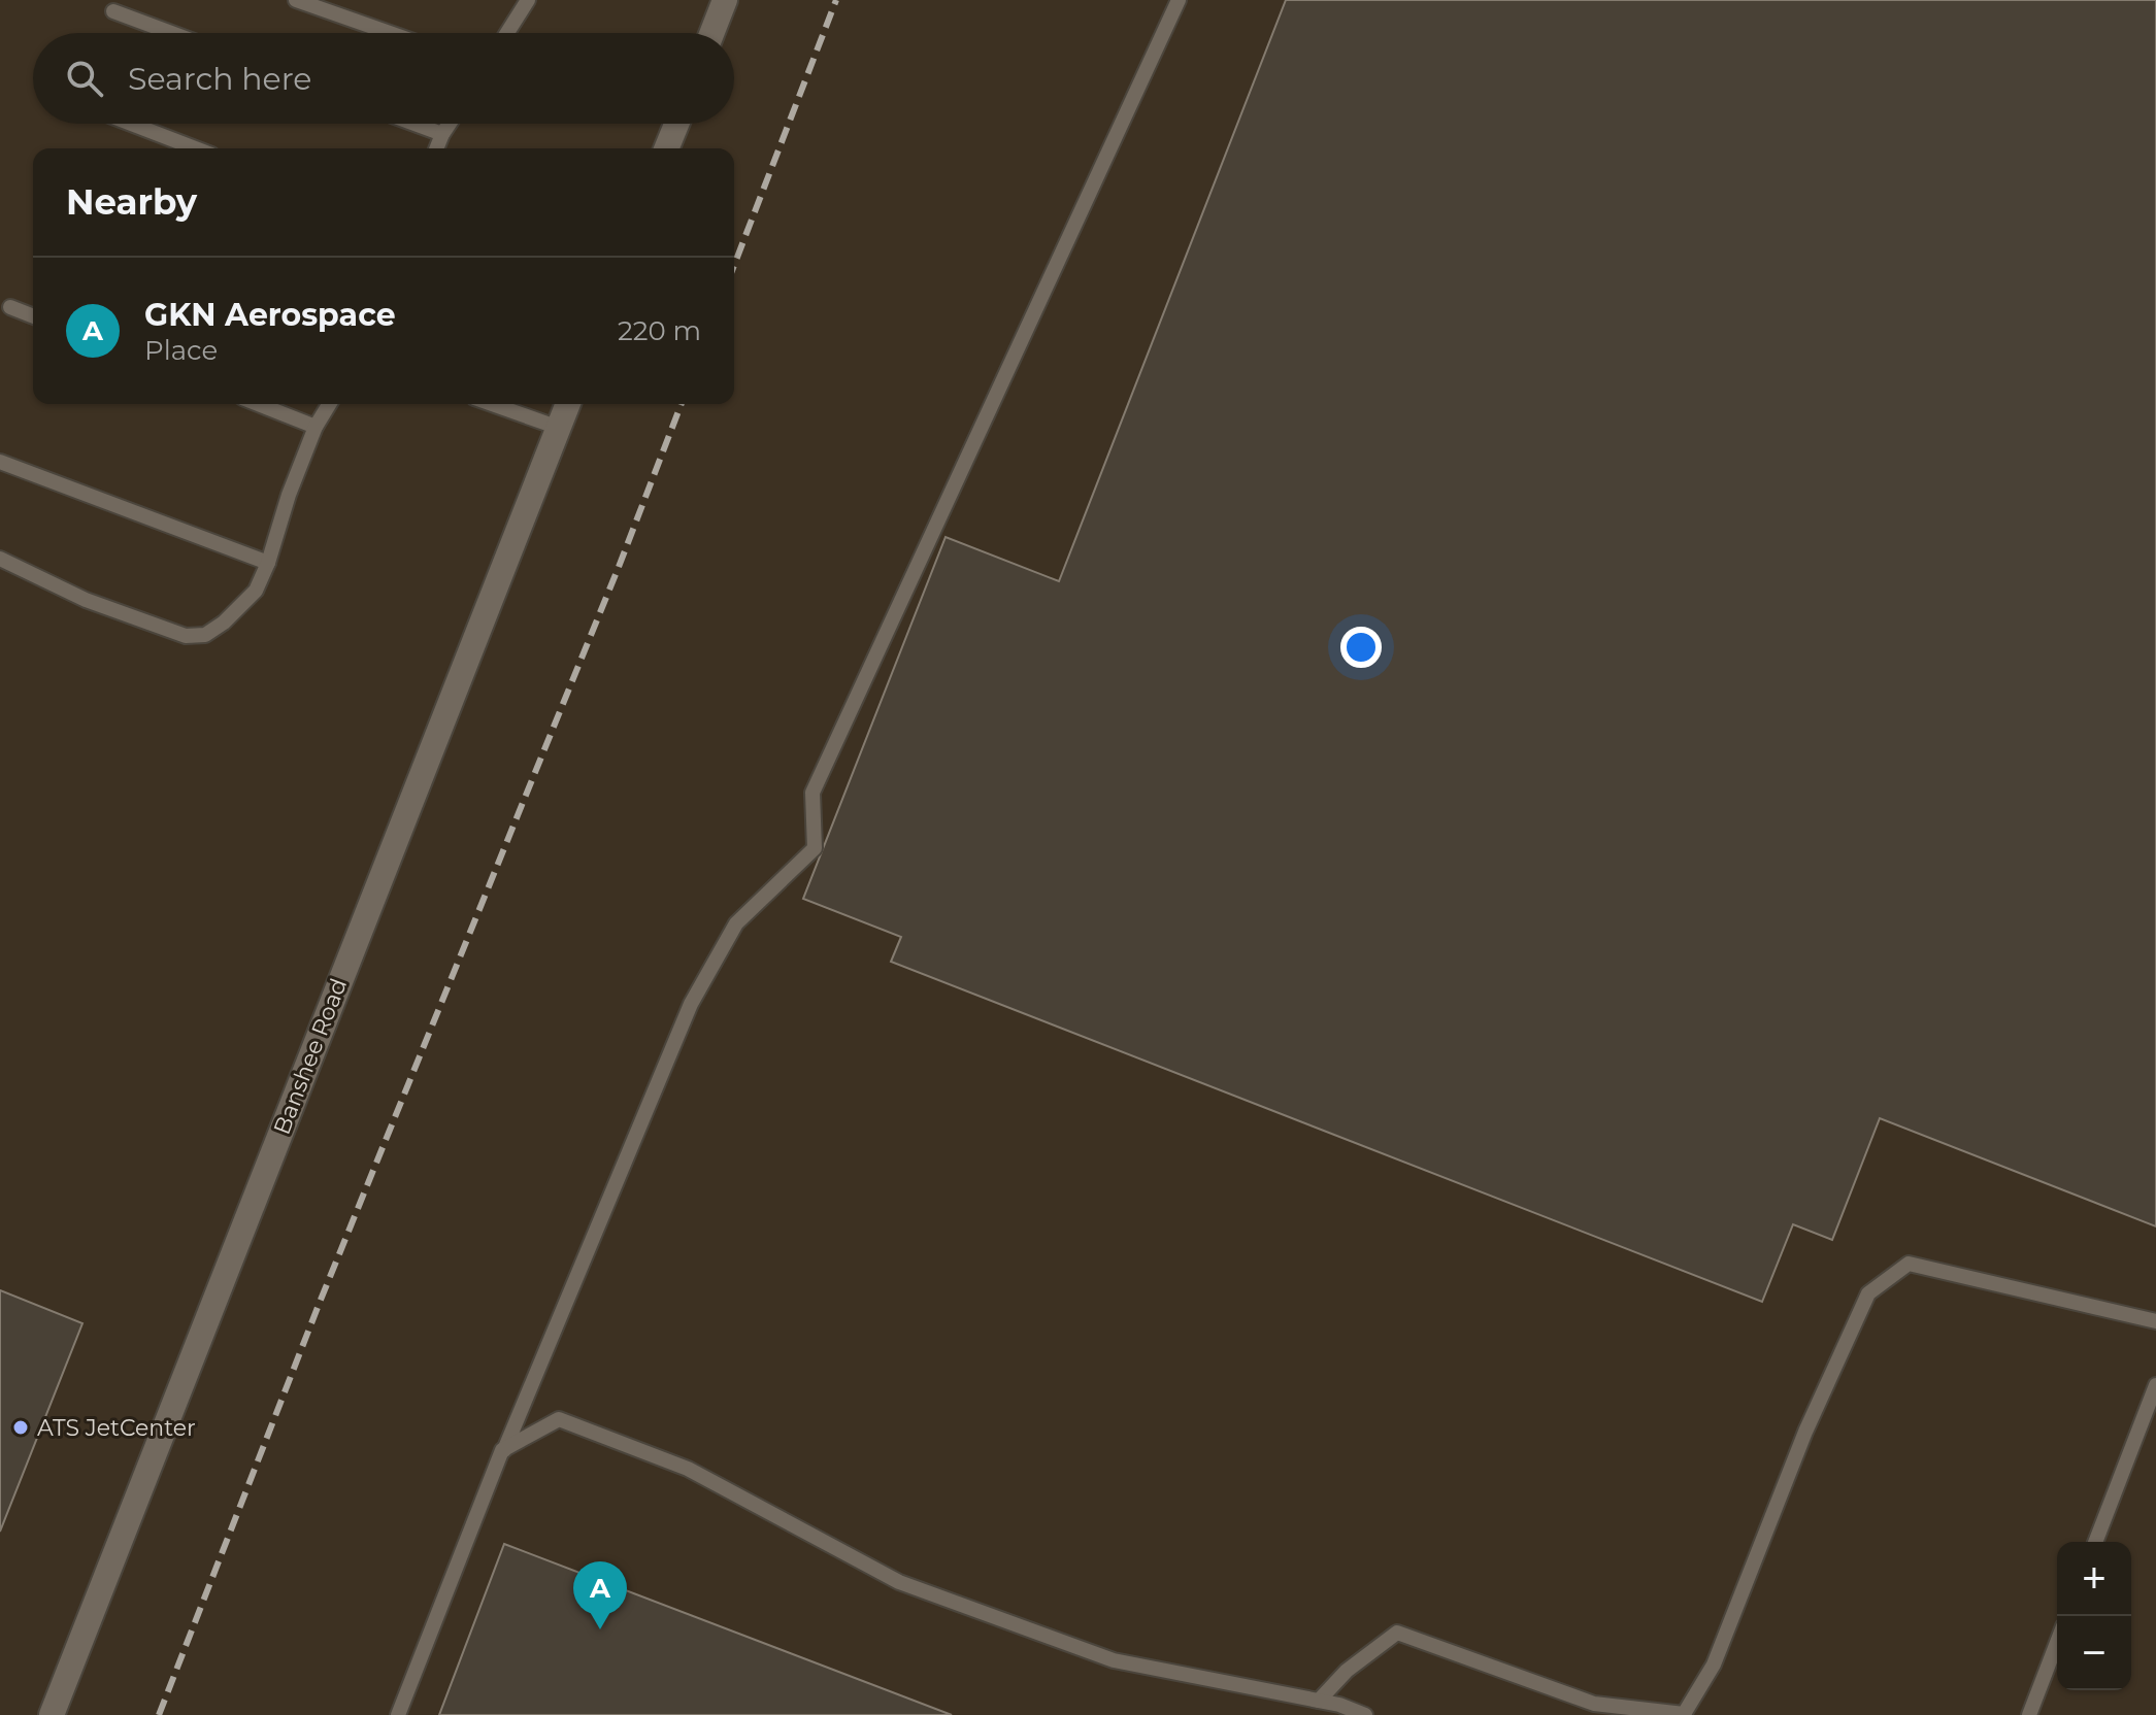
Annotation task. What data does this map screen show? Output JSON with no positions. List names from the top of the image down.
{
  "streets": {
    "street": ["Banshee Road"]
  },
  "places": ["ATS JetCenter"],
  "page": {
    "search": "Search here",
    "heading": "Nearby",
    "list": [
      {
        "mark": "A",
        "name": "GKN Aerospace",
        "note": "Place",
        "value": "220 m"
      }
    ],
    "map_buttons": ["+", "−"],
    "pins": "A"
  }
}
